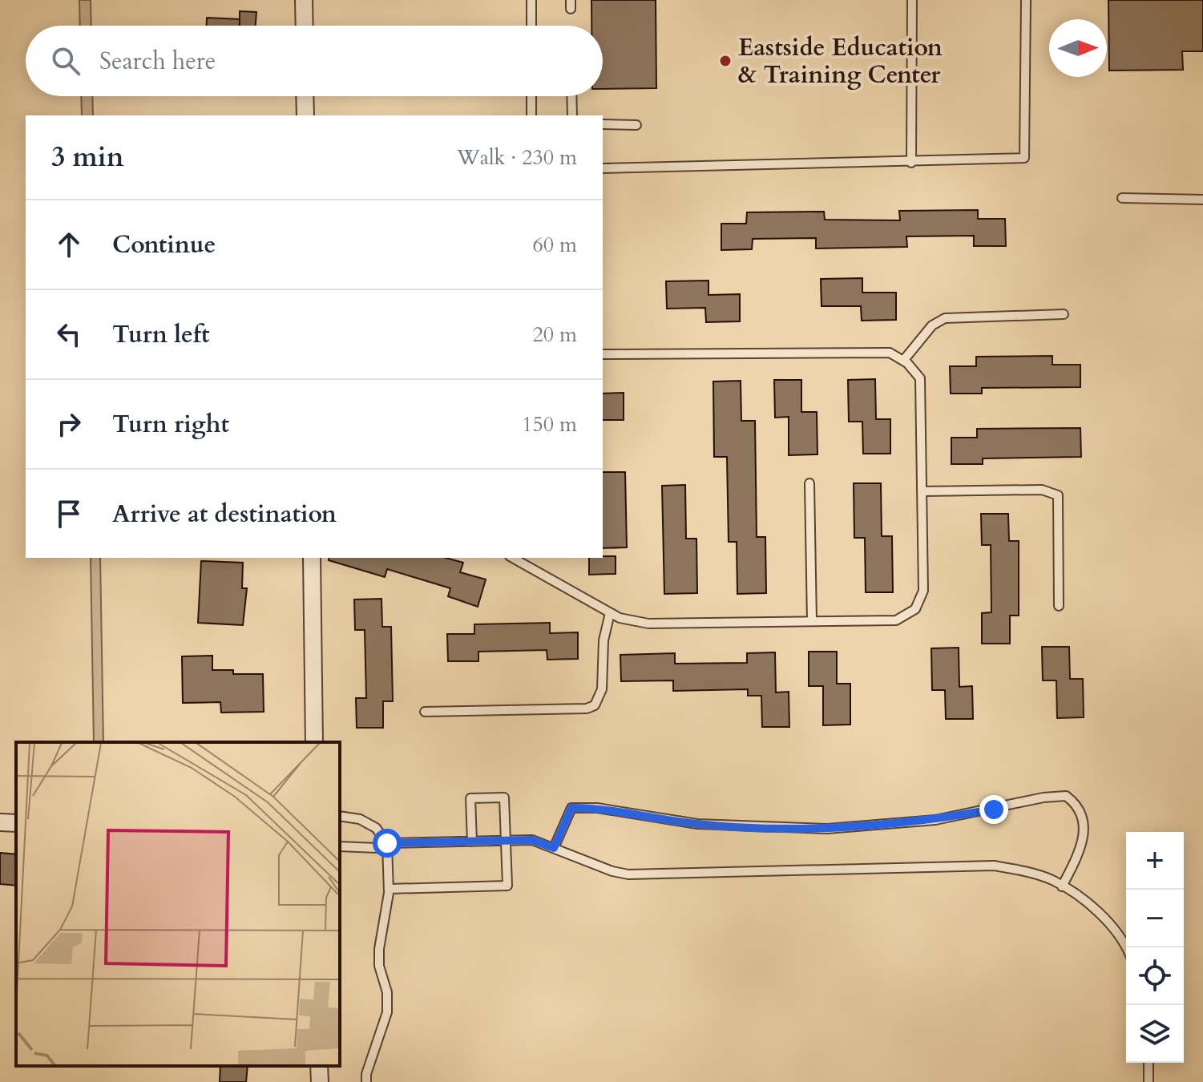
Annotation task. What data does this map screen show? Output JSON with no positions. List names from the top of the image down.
{
  "places": ["Eastside Education & Training Center"],
  "north": "right",
  "page": {
    "search": "Search here",
    "heading": ["3 min", "Walk · 230 m"],
    "list": [
      ["Continue", "60 m"],
      ["Turn left", "20 m"],
      ["Turn right", "150 m"],
      "Arrive at destination"
    ],
    "map_buttons": ["+", "−"]
  }
}
